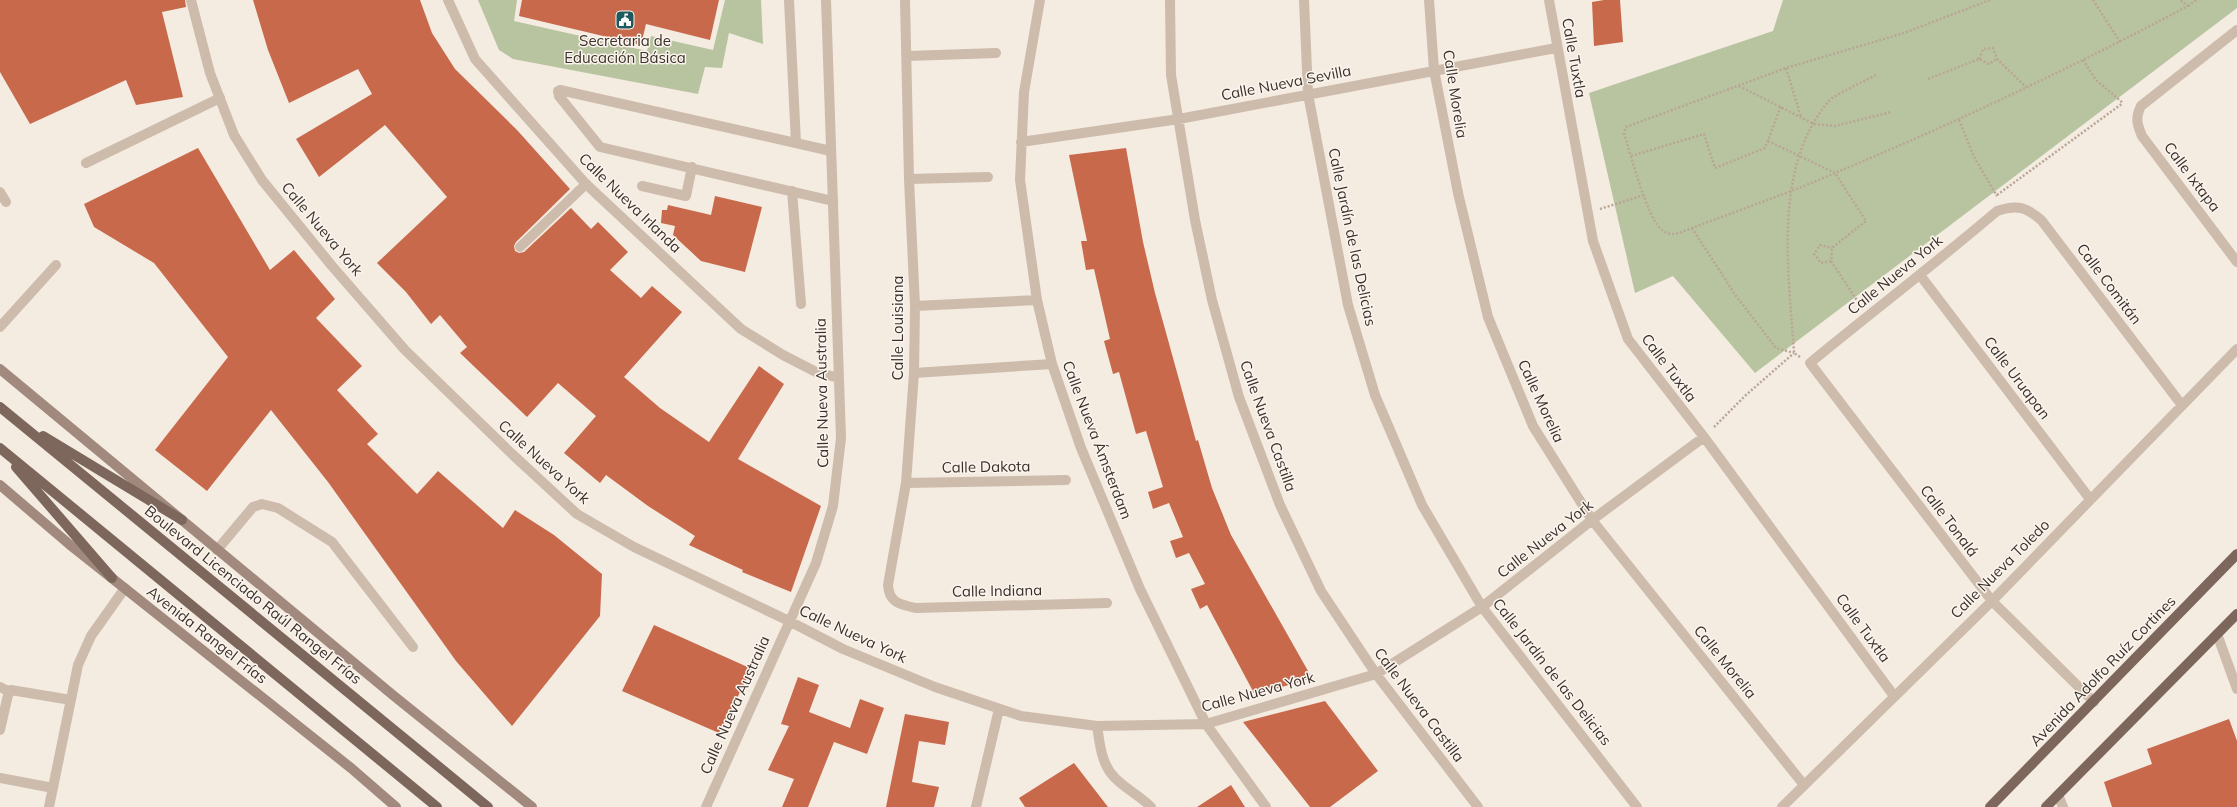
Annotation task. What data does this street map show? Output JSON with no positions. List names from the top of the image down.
{
  "streets": {
    "main road": ["Boulevard Licenciado Raúl Rangel Frías", "Avenida Rangel Frías", "Avenida Adolfo Ruíz Cortines"],
    "street": [
      "Calle Tuxtla",
      "Calle Nueva Sevilla",
      "Calle Morelia",
      "Calle Ixtapa",
      "Calle Nueva Irlanda",
      "Calle Nueva York",
      "Calle Jardín de las Delicias",
      "Calle Comitán",
      "Calle Louisiana",
      "Calle Uruapan",
      "Calle Nueva Australia",
      "Calle Nueva Castilla",
      "Calle Nueva Ámsterdam",
      "Calle Dakota",
      "Calle Tonalá",
      "Calle Nueva Toledo",
      "Calle Indiana"
    ]
  },
  "crossings": [
    ["Calle Tuxtla", "Calle Nueva Sevilla"],
    ["Calle Tuxtla", "Calle Nueva York"],
    ["Calle Tuxtla", "Calle Nueva Toledo"],
    ["Calle Nueva Sevilla", "Calle Morelia"],
    ["Calle Nueva Sevilla", "Calle Jardín de las Delicias"],
    ["Calle Nueva Sevilla", "Calle Nueva Castilla"],
    ["Calle Nueva Sevilla", "Calle Nueva Ámsterdam"],
    ["Calle Morelia", "Calle Nueva York"],
    ["Calle Morelia", "Calle Nueva Toledo"],
    ["Calle Nueva Irlanda", "Calle Nueva Australia"],
    ["Calle Nueva York", "Calle Jardín de las Delicias"],
    ["Calle Nueva York", "Calle Comitán"],
    ["Calle Nueva York", "Calle Uruapan"],
    ["Calle Nueva York", "Calle Nueva Australia"],
    ["Calle Nueva York", "Calle Nueva Castilla"],
    ["Calle Nueva York", "Calle Nueva Ámsterdam"],
    ["Calle Nueva York", "Calle Tonalá"],
    ["Calle Comitán", "Calle Nueva Toledo"],
    ["Calle Louisiana", "Calle Dakota"],
    ["Calle Louisiana", "Calle Indiana"],
    ["Calle Uruapan", "Calle Nueva Toledo"],
    ["Calle Tonalá", "Calle Nueva Toledo"],
    ["Calle Tonalá", "Avenida Adolfo Ruíz Cortines"]
  ],
  "places": {
    "public building": ["Secretaria de Educación Básica"]
  }
}
